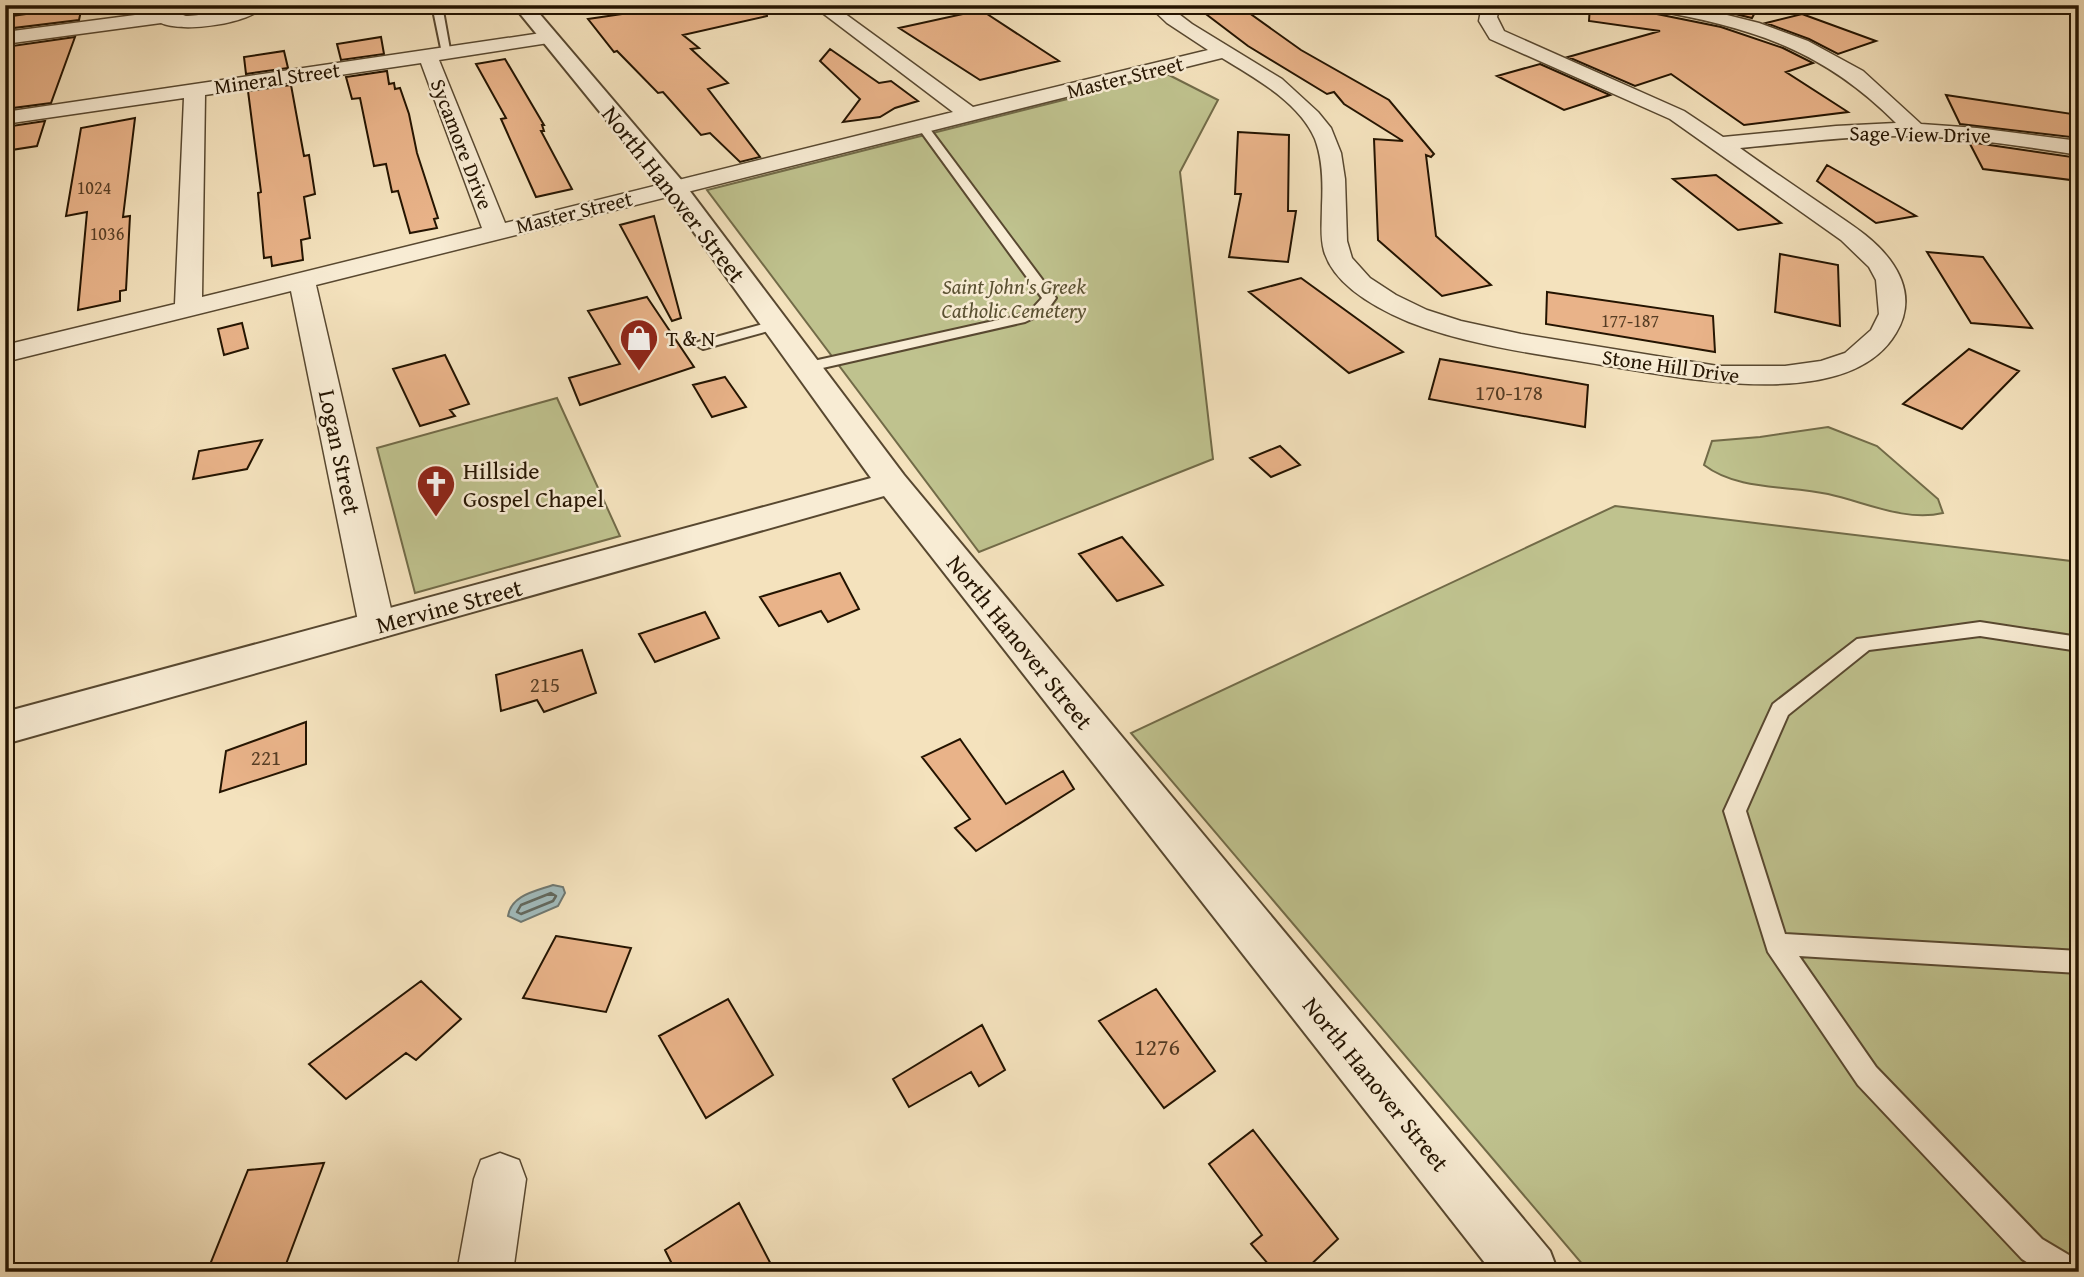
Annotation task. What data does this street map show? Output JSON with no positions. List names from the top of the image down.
{
  "streets": {
    "street": [
      "Master Street",
      "Mineral Street",
      "Sage View Drive",
      "Sycamore Drive",
      "North Hanover Street",
      "Stone Hill Drive",
      "Logan Street",
      "Mervine Street"
    ]
  },
  "crossings": [
    ["Master Street", "Sycamore Drive"],
    ["Master Street", "North Hanover Street"],
    ["Master Street", "Stone Hill Drive"],
    ["Master Street", "Logan Street"],
    ["Mineral Street", "Sycamore Drive"],
    ["Mineral Street", "North Hanover Street"],
    ["Sage View Drive", "Stone Hill Drive"],
    ["North Hanover Street", "Mervine Street"],
    ["Logan Street", "Mervine Street"]
  ],
  "parks": ["Saint John's Greek Catholic Cemetery"],
  "places": {
    "shop": ["T & N"],
    "church": ["Hillside Gospel Chapel"]
  },
  "house_numbers": [
    "1024",
    "1036",
    "177-187",
    "170-178",
    "215",
    "221",
    "1276"
  ]
}
